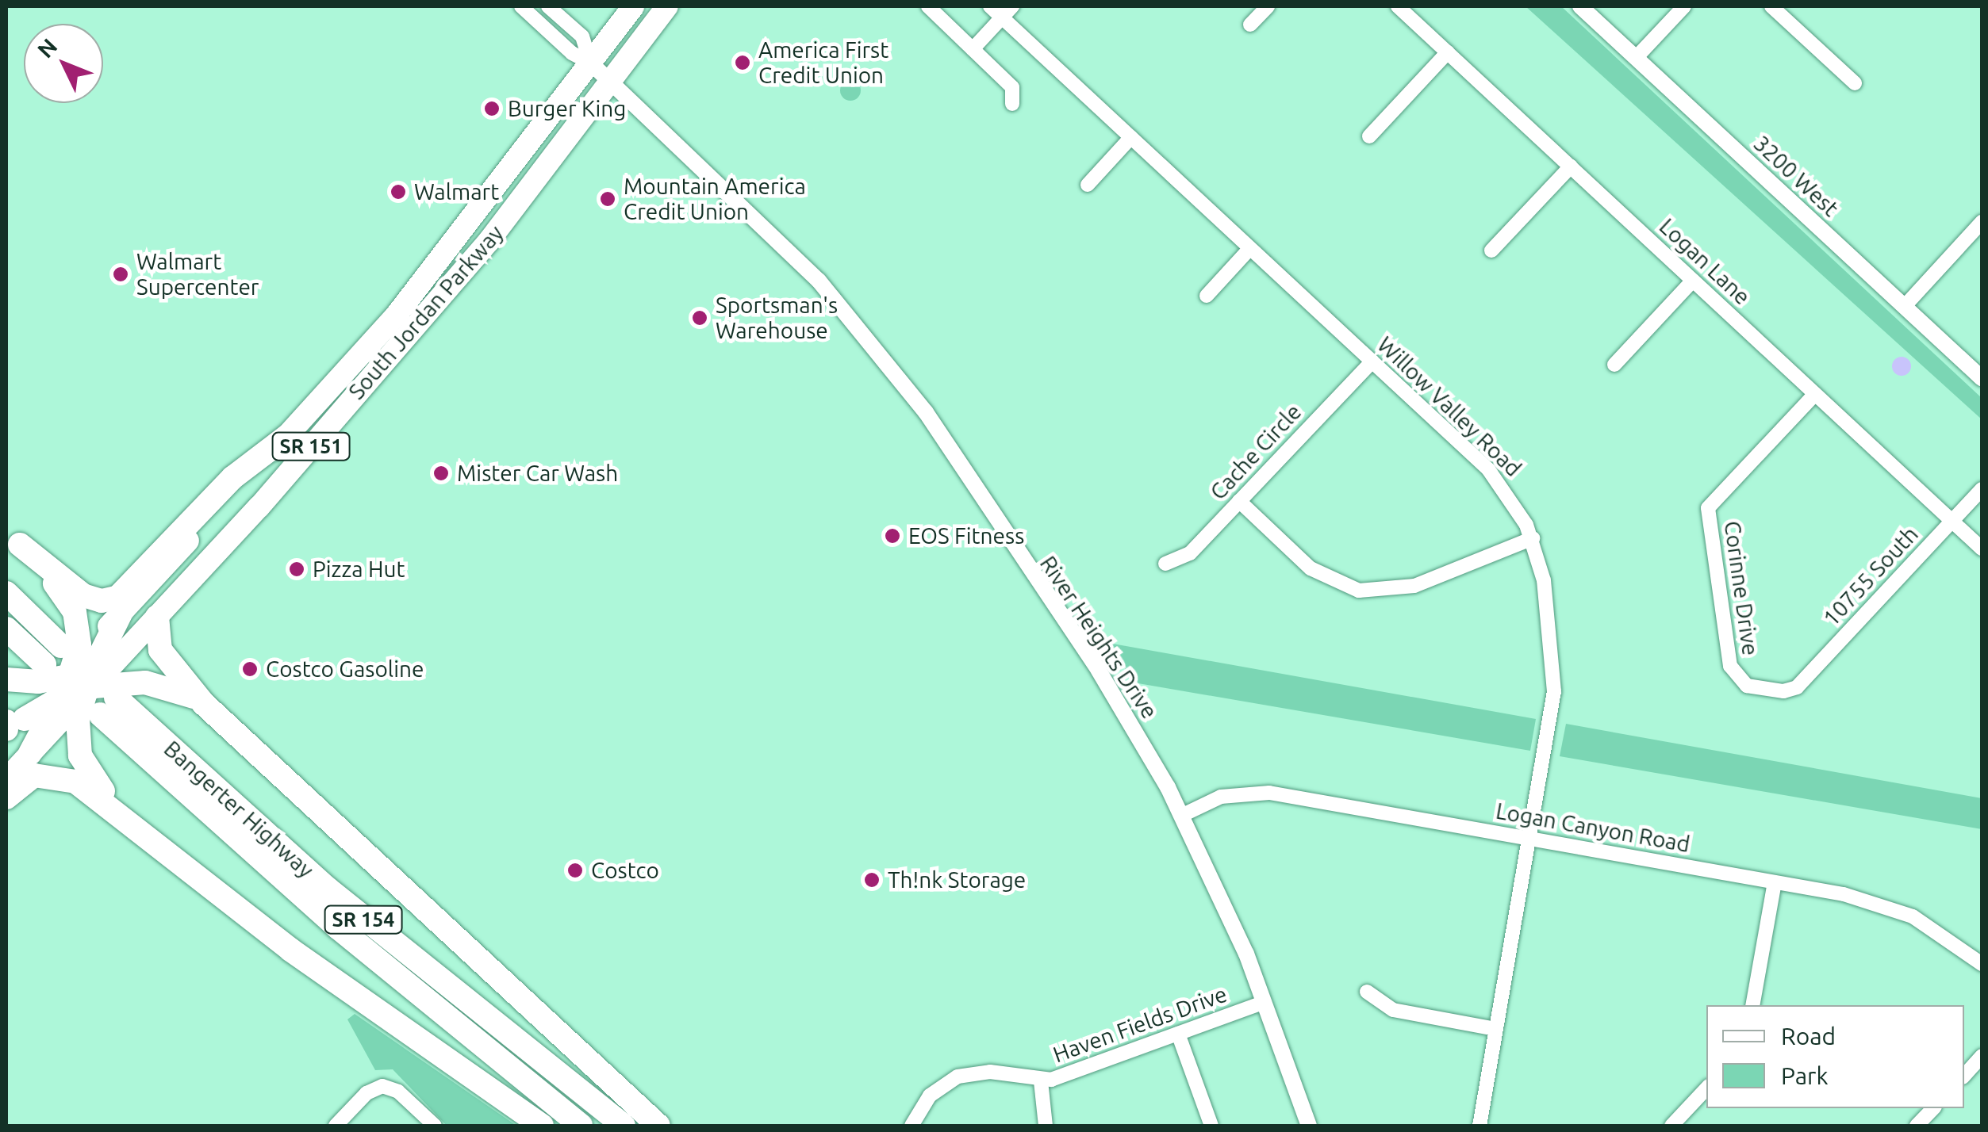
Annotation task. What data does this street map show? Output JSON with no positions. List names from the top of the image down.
{
  "streets": {
    "highway": ["Bangerter Highway", "SR 154"],
    "main road": ["South Jordan Parkway", "SR 151"],
    "street": [
      "3200 West",
      "Logan Lane",
      "Willow Valley Road",
      "Cache Circle",
      "10755 South",
      "Corinne Drive",
      "River Heights Drive",
      "Logan Canyon Road",
      "Haven Fields Drive"
    ]
  },
  "crossings": [
    ["Logan Lane", "10755 South"],
    ["Logan Lane", "Corinne Drive"],
    ["South Jordan Parkway", "River Heights Drive"],
    ["South Jordan Parkway", "Bangerter Highway"],
    ["Willow Valley Road", "Cache Circle"],
    ["Willow Valley Road", "Logan Canyon Road"],
    ["10755 South", "Corinne Drive"],
    ["River Heights Drive", "Logan Canyon Road"],
    ["River Heights Drive", "Haven Fields Drive"]
  ],
  "places": [
    "America First Credit Union",
    "Burger King",
    "Walmart",
    "Mountain America Credit Union",
    "Walmart Supercenter",
    "Sportsman's Warehouse",
    "Mister Car Wash",
    "EOS Fitness",
    "Pizza Hut",
    "Costco Gasoline",
    "Costco",
    "Th!nk Storage"
  ],
  "legend": ["Road", "Park"],
  "north": "top left"
}
